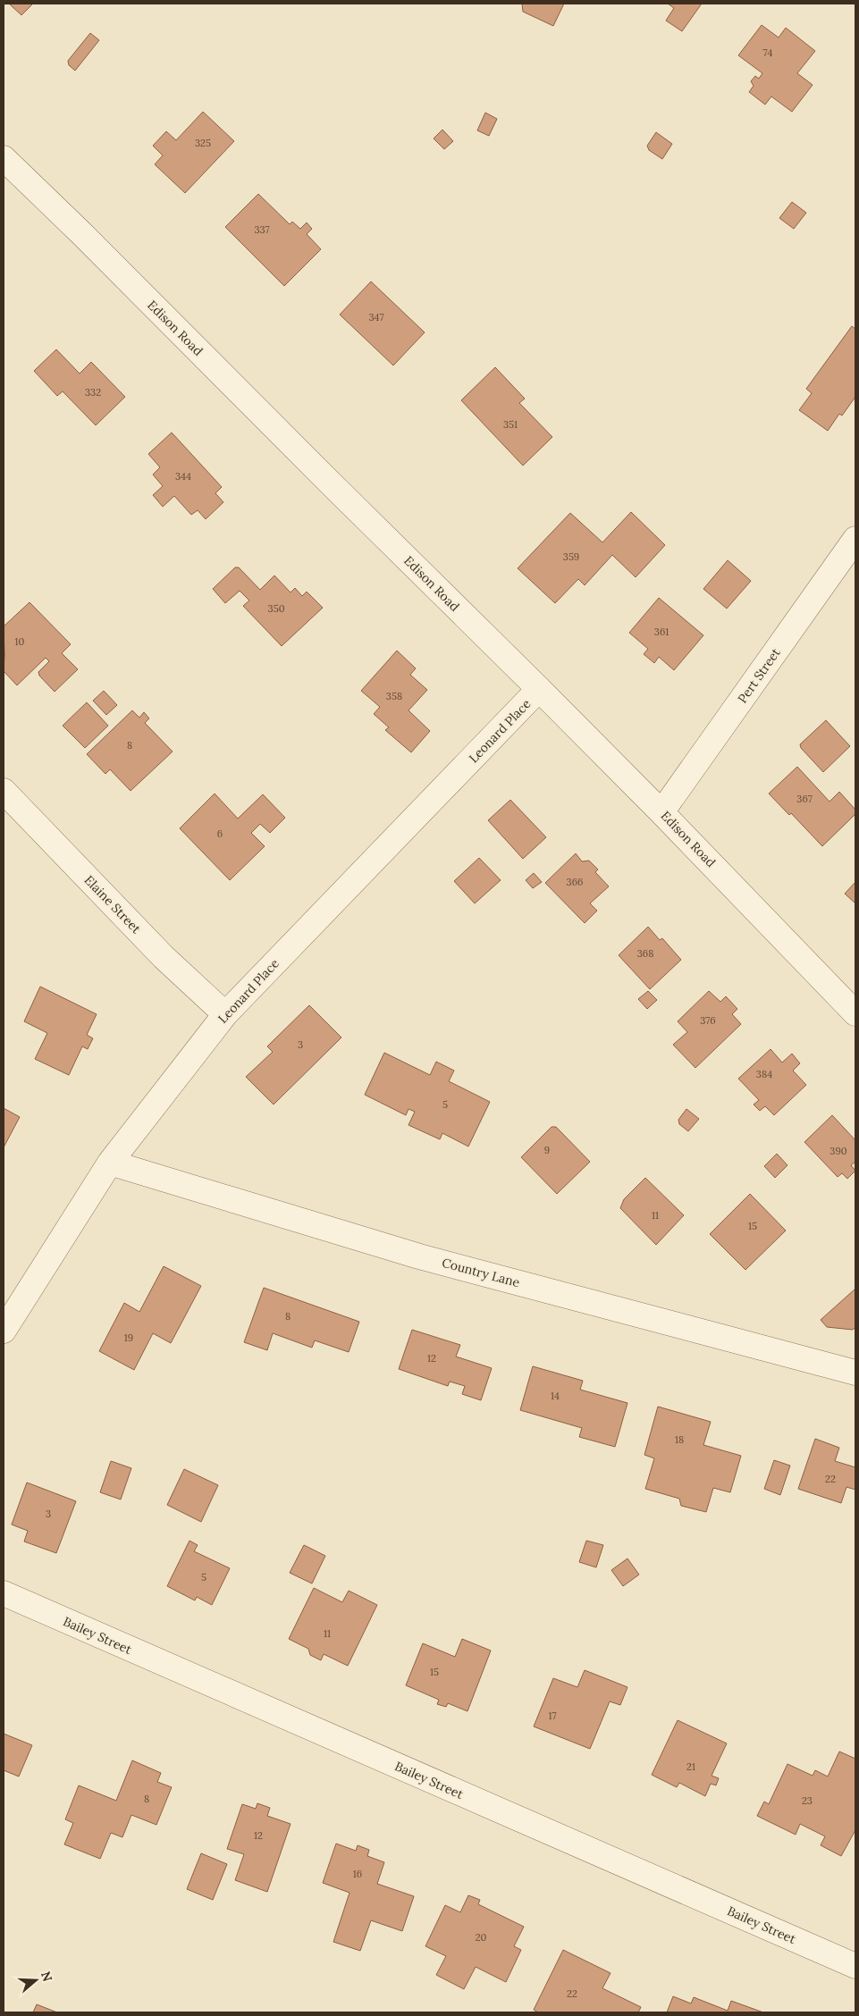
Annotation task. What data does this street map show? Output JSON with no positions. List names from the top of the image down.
{
  "streets": {
    "street": [
      "Edison Road",
      "Pert Street",
      "Leonard Place",
      "Elaine Street",
      "Country Lane",
      "Bailey Street"
    ]
  },
  "crossings": [
    ["Edison Road", "Pert Street"],
    ["Edison Road", "Leonard Place"],
    ["Leonard Place", "Elaine Street"],
    ["Leonard Place", "Country Lane"]
  ],
  "house_numbers": [
    "74",
    "325",
    "337",
    "347",
    "332",
    "351",
    "344",
    "359",
    "350",
    "361",
    "10",
    "358",
    "8",
    "367",
    "6",
    "366",
    "368",
    "376",
    "3",
    "384",
    "5",
    "9",
    "390",
    "11",
    "15",
    "8",
    "19",
    "12",
    "14",
    "18",
    "22",
    "3",
    "5",
    "11",
    "15",
    "17",
    "21",
    "8",
    "23",
    "12",
    "16",
    "20",
    "22"
  ],
  "north": "right"
}
